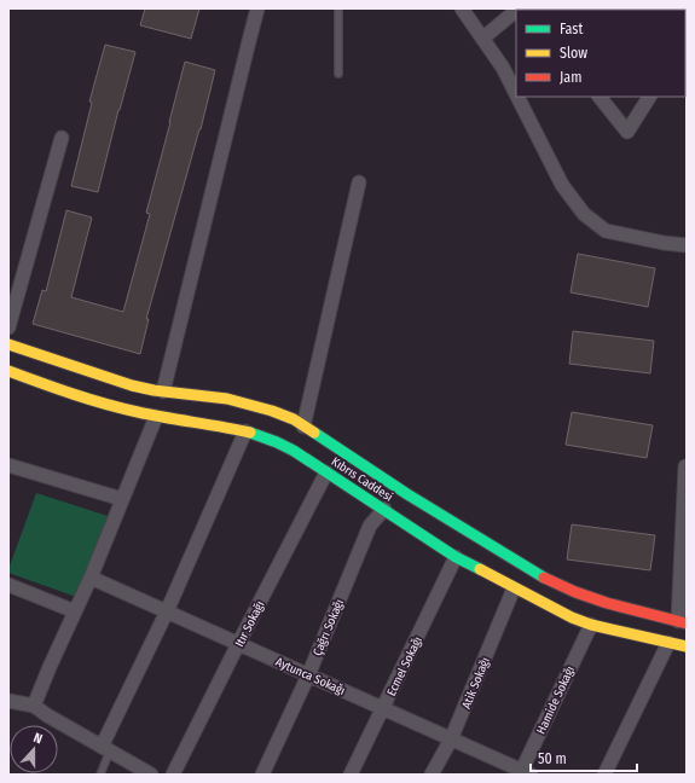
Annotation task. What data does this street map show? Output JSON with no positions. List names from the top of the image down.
{
  "streets": {
    "main road": ["Kıbrıs Caddesi"],
    "street": [
      "Itır Sokağı",
      "Çağrı Sokağı",
      "Ecmel Sokağı",
      "Aytunca Sokağı",
      "Atik Sokağı",
      "Hamide Sokağı"
    ]
  },
  "crossings": [
    ["Kıbrıs Caddesi", "Itır Sokağı"],
    ["Kıbrıs Caddesi", "Çağrı Sokağı"],
    ["Kıbrıs Caddesi", "Ecmel Sokağı"],
    ["Kıbrıs Caddesi", "Atik Sokağı"],
    ["Kıbrıs Caddesi", "Hamide Sokağı"],
    ["Itır Sokağı", "Aytunca Sokağı"],
    ["Çağrı Sokağı", "Aytunca Sokağı"],
    ["Ecmel Sokağı", "Aytunca Sokağı"],
    ["Aytunca Sokağı", "Atik Sokağı"],
    ["Aytunca Sokağı", "Hamide Sokağı"]
  ],
  "legend": ["Fast", "Slow", "Jam"],
  "scale_bar": "50 m",
  "north": "top"
}
